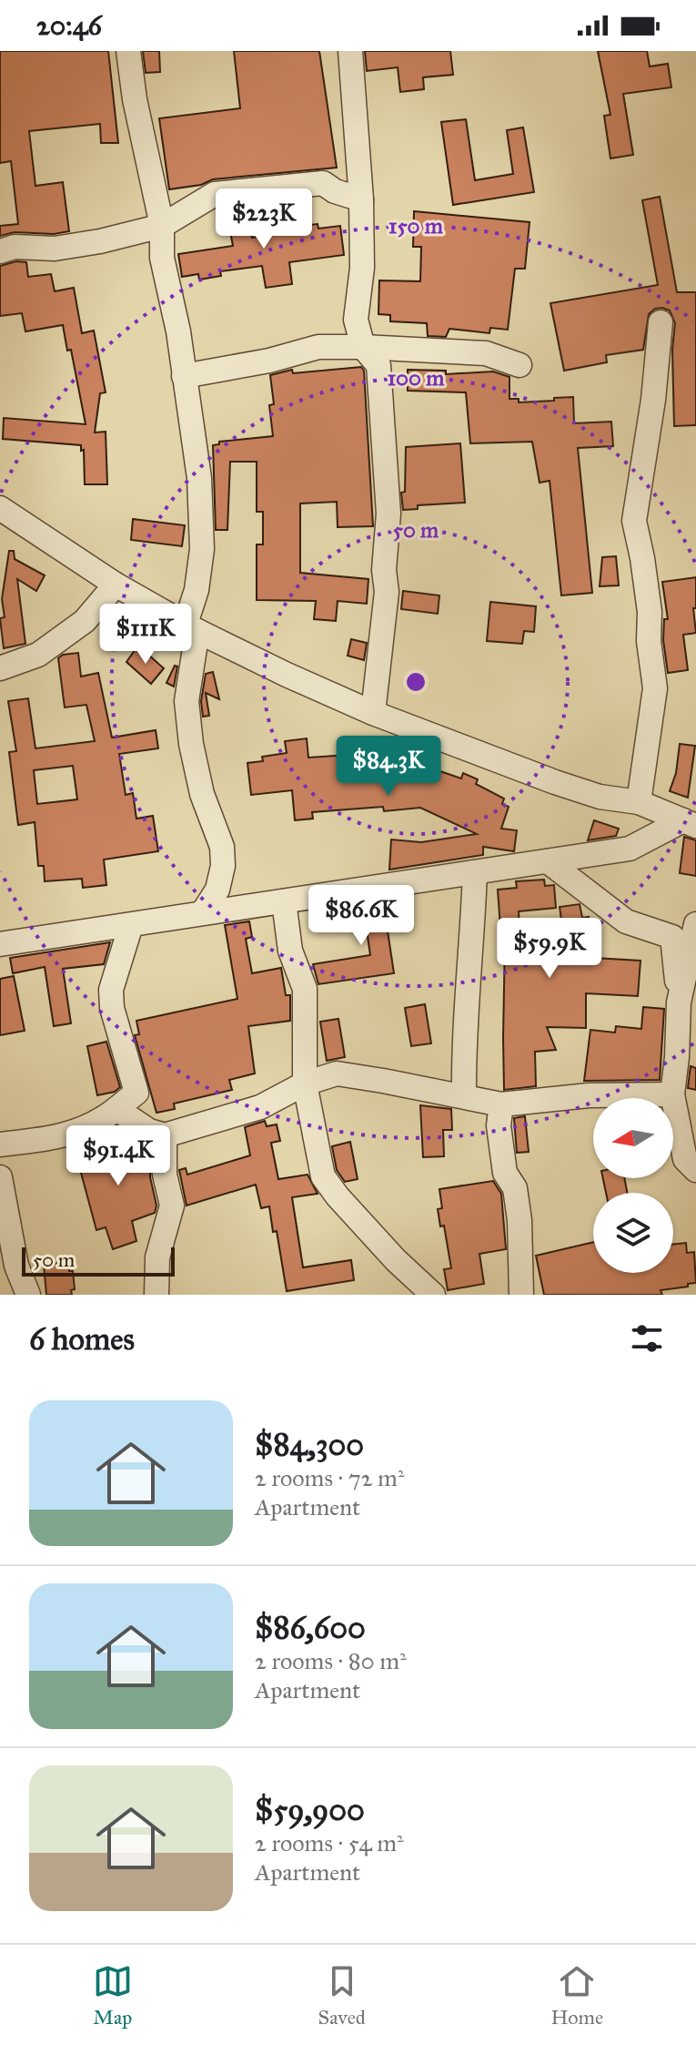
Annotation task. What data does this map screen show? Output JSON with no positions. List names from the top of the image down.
{
  "scale_bar": "50 m",
  "north": "left",
  "page": {
    "status": "20:46",
    "price": [
      "$223K",
      "$111K",
      "$84.3K",
      "$86.6K",
      "$59.9K",
      "$91.4K"
    ],
    "scale": "50 m",
    "heading": "6 homes",
    "list": [
      {
        "name": "$84,300",
        "note": "2 rooms · 72 m² · Apartment"
      },
      {
        "name": "$86,600",
        "note": "2 rooms · 80 m² · Apartment"
      },
      {
        "name": "$59,900",
        "note": "2 rooms · 54 m² · Apartment"
      }
    ],
    "tabs": ["Map", "Saved", "Home"]
  },
  "rings": ["150 m", "100 m", "50 m"]
}
